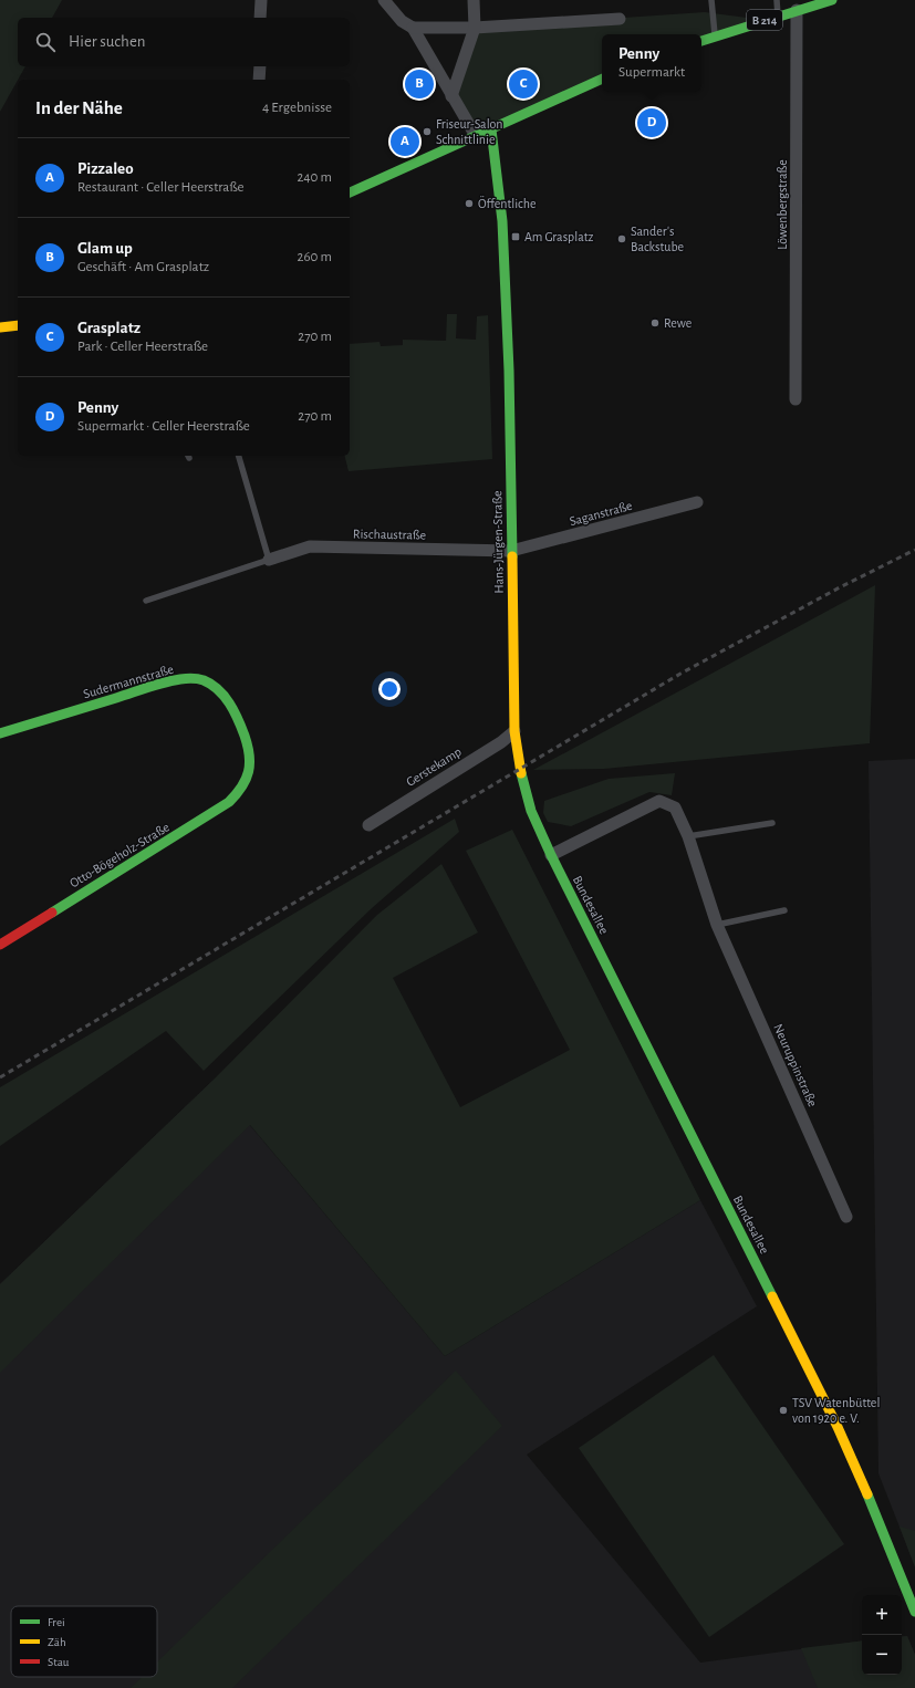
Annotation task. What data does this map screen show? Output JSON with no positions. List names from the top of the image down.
{
  "streets": {
    "main road": [
      "B 214",
      "Hans-Jürgen-Straße",
      "Sudermannstraße",
      "Otto-Bögeholz-Straße",
      "Bundesallee"
    ],
    "street": [
      "Löwenbergstraße",
      "Saganstraße",
      "Rischaustraße",
      "Gerstekamp",
      "Neuruppinstraße"
    ]
  },
  "crossings": [
    ["B 214", "Löwenbergstraße"],
    ["Saganstraße", "Rischaustraße"],
    ["Saganstraße", "Hans-Jürgen-Straße"],
    ["Rischaustraße", "Hans-Jürgen-Straße"],
    ["Hans-Jürgen-Straße", "Gerstekamp"],
    ["Hans-Jürgen-Straße", "Bundesallee"],
    ["Hans-Jürgen-Straße", "Neuruppinstraße"],
    ["Sudermannstraße", "Otto-Bögeholz-Straße"],
    ["Bundesallee", "Neuruppinstraße"]
  ],
  "places": {
    "other": [
      "Friseur-Salon Schnittlinie",
      "Öffentliche",
      "Sander's Backstube",
      "Rewe",
      "TSV Watenbüttel von 1920 e. V."
    ],
    "transit": ["Am Grasplatz"]
  },
  "legend": ["Frei", "Zäh", "Stau"],
  "page": {
    "search": "Hier suchen",
    "popup": ["Penny", "Supermarkt"],
    "pins": [
      "B",
      "C",
      "D",
      "A"
    ],
    "heading": ["In der Nähe", "4 Ergebnisse"],
    "list": [
      {
        "mark": "A",
        "name": "Pizzaleo",
        "note": "Restaurant · Celler Heerstraße",
        "value": "240 m"
      },
      {
        "mark": "B",
        "name": "Glam up",
        "note": "Geschäft · Am Grasplatz",
        "value": "260 m"
      },
      {
        "mark": "C",
        "name": "Grasplatz",
        "note": "Park · Celler Heerstraße",
        "value": "270 m"
      },
      {
        "mark": "D",
        "name": "Penny",
        "note": "Supermarkt · Celler Heerstraße",
        "value": "270 m"
      }
    ],
    "map_buttons": ["+", "−"]
  }
}
